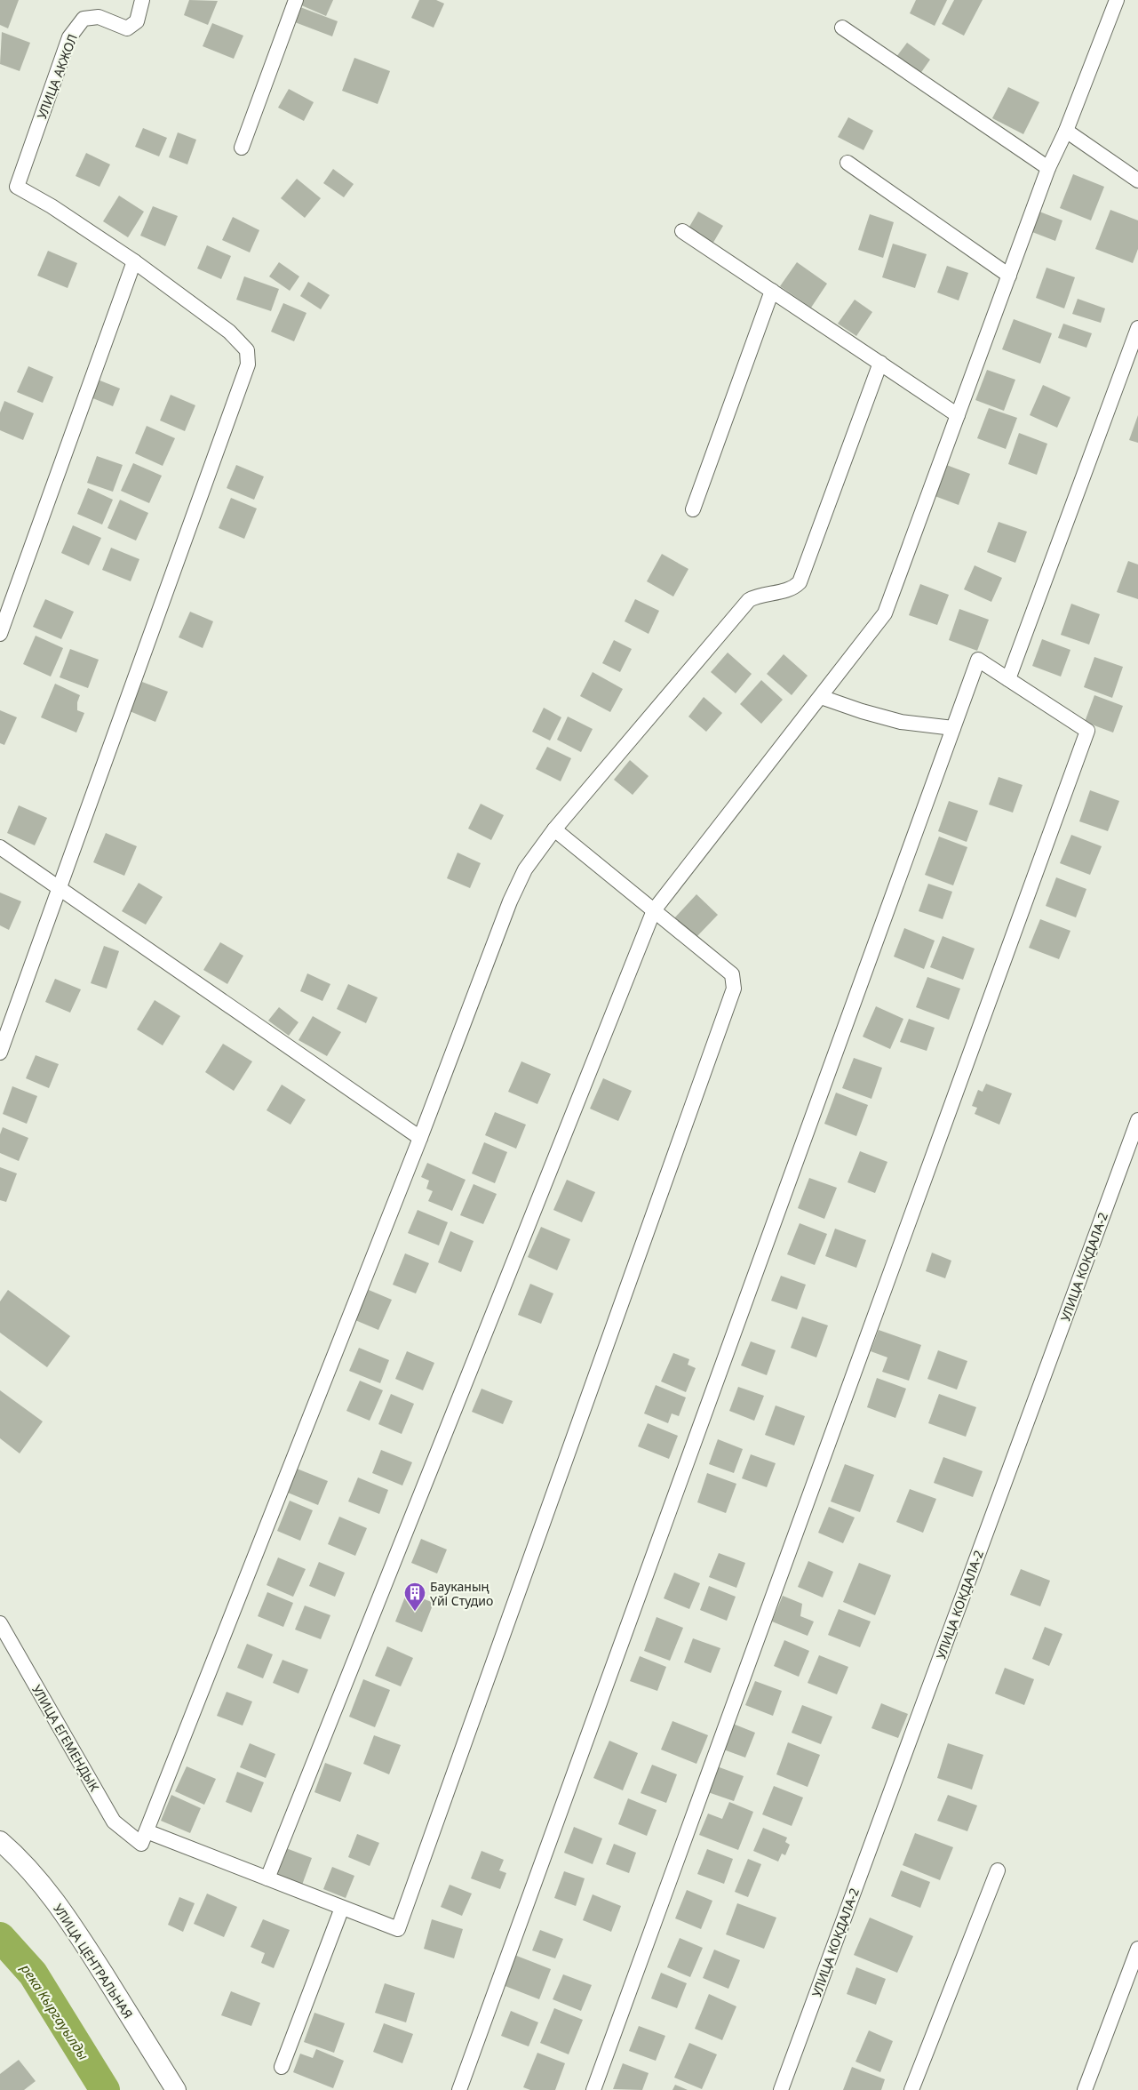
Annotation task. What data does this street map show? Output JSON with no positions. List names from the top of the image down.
{
  "streets": {
    "main road": ["УЛИЦА ЦЕНТРАЛЬНАЯ"],
    "street": ["УЛИЦА АКЖОЛ", "УЛИЦА КОКДАЛА-2", "УЛИЦА ЕГЕМЕНДЫК"]
  },
  "water": ["река Кыргауылды"],
  "places": {
    "building": ["Бауканың Үйі Студио"]
  }
}
